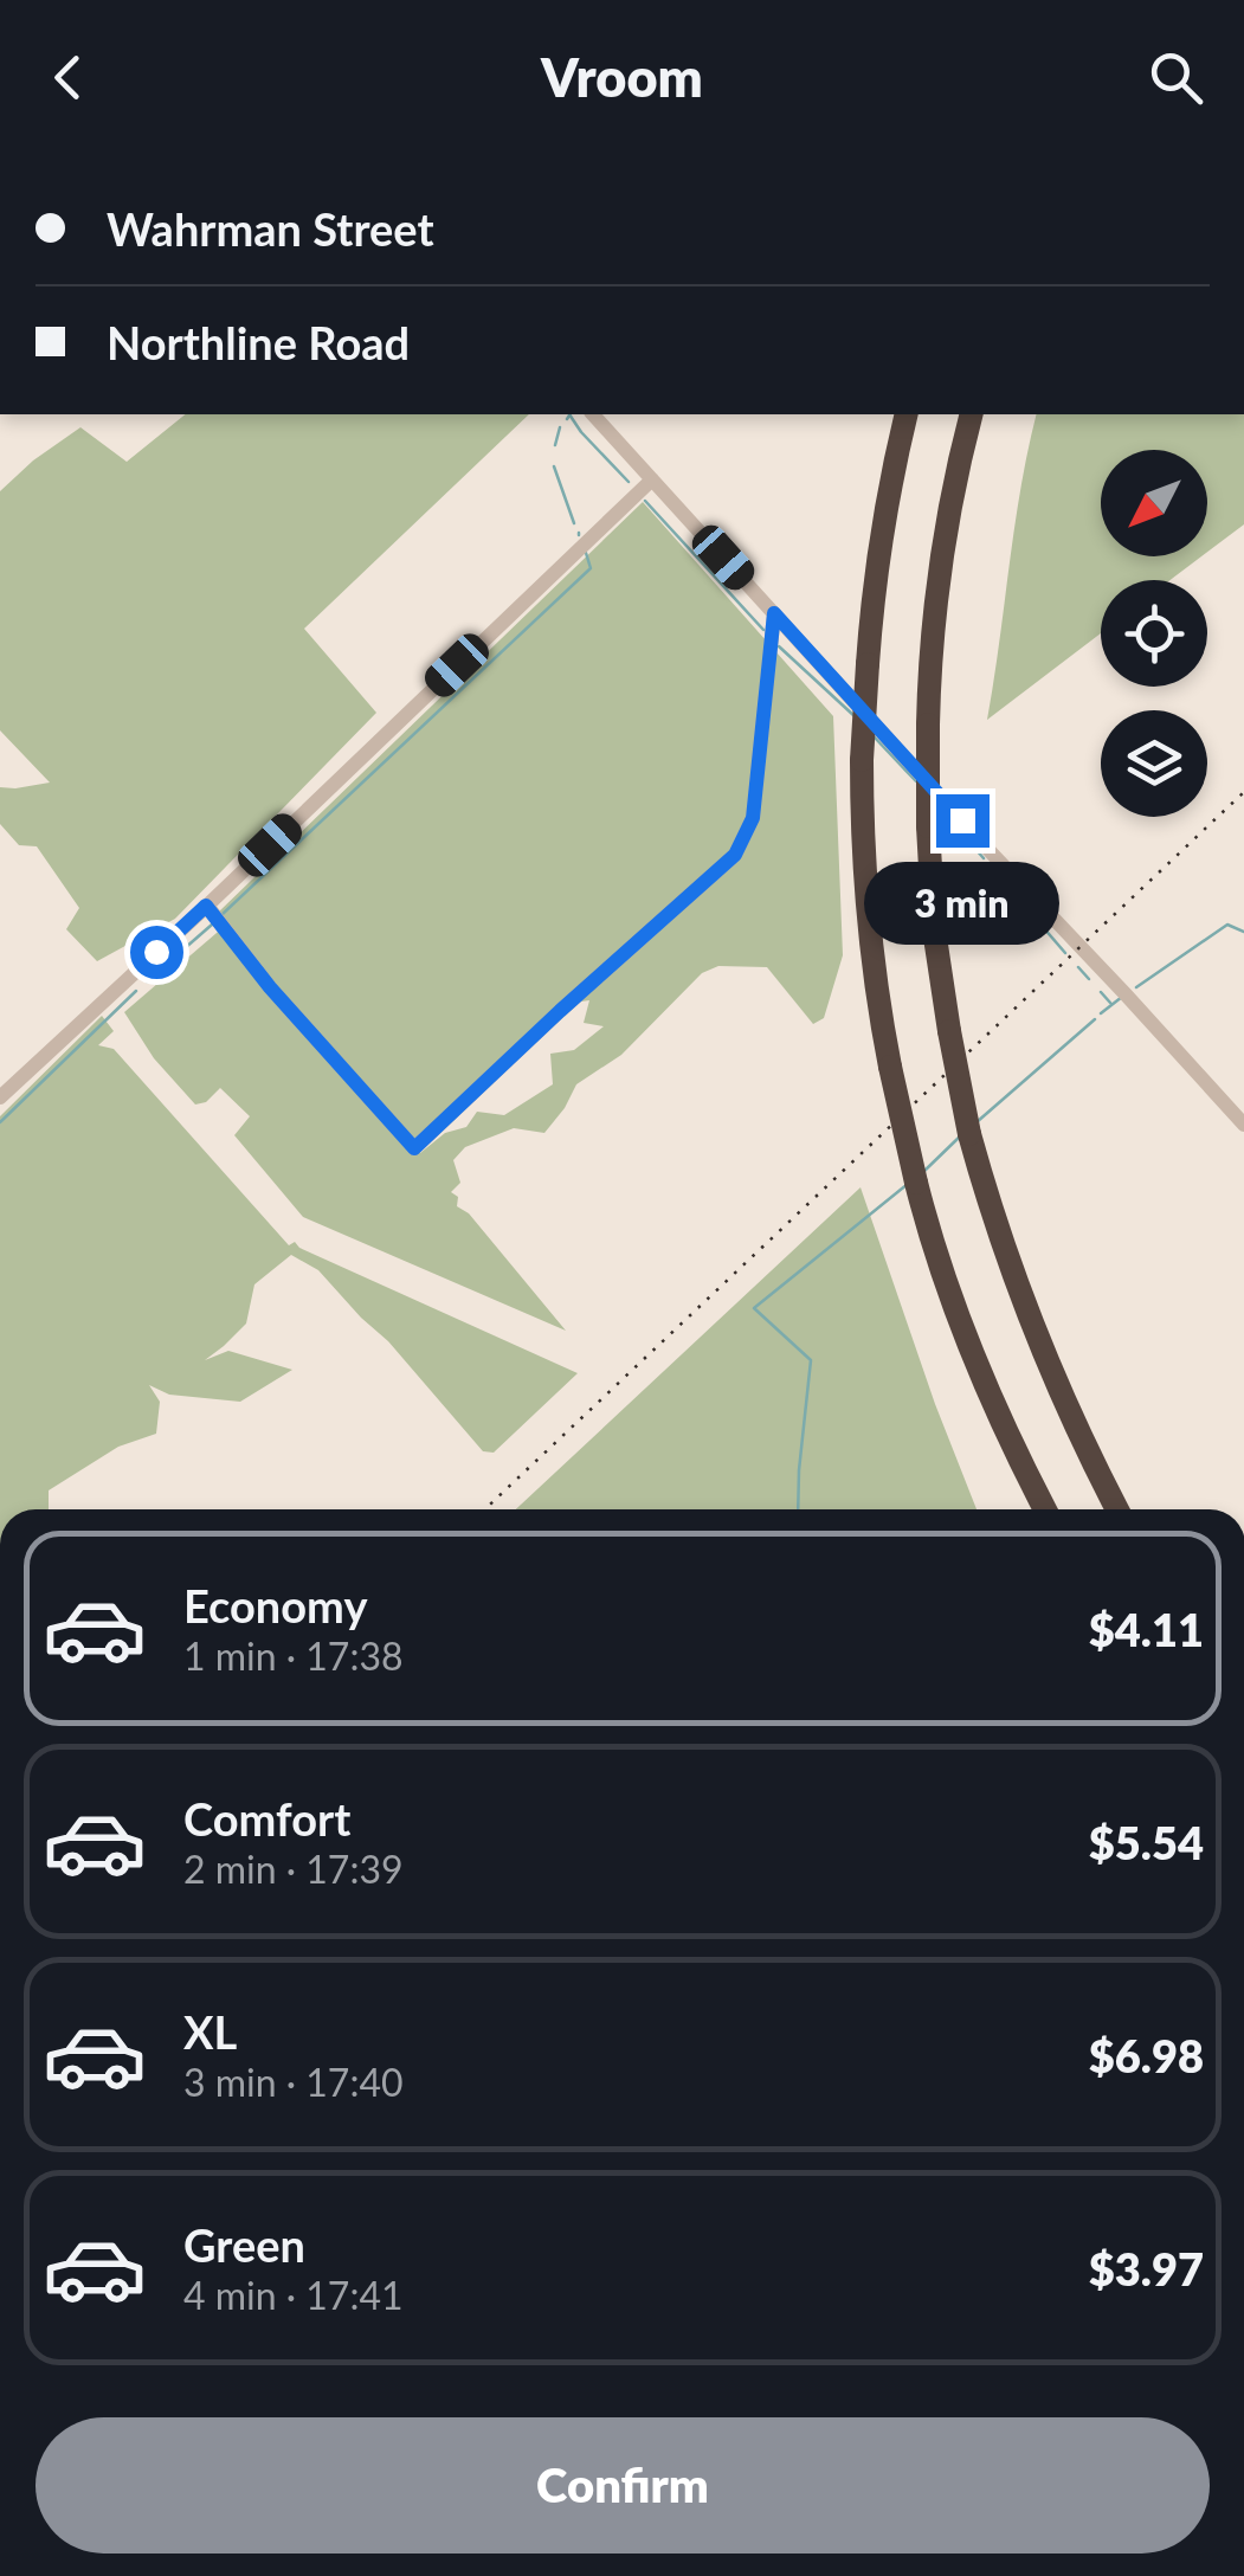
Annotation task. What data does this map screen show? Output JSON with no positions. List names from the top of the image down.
{
  "north": "bottom left",
  "page": {
    "header": "Vroom",
    "banner": ["Wahrman Street", "Northline Road"],
    "bubble": "3 min",
    "list": [
      {
        "name": "Economy",
        "note": "1 min · 17:38",
        "value": "$4.11"
      },
      {
        "name": "Comfort",
        "note": "2 min · 17:39",
        "value": "$5.54"
      },
      {
        "name": "XL",
        "note": "3 min · 17:40",
        "value": "$6.98"
      },
      {
        "name": "Green",
        "note": "4 min · 17:41",
        "value": "$3.97"
      }
    ],
    "buttons": "Confirm"
  }
}
